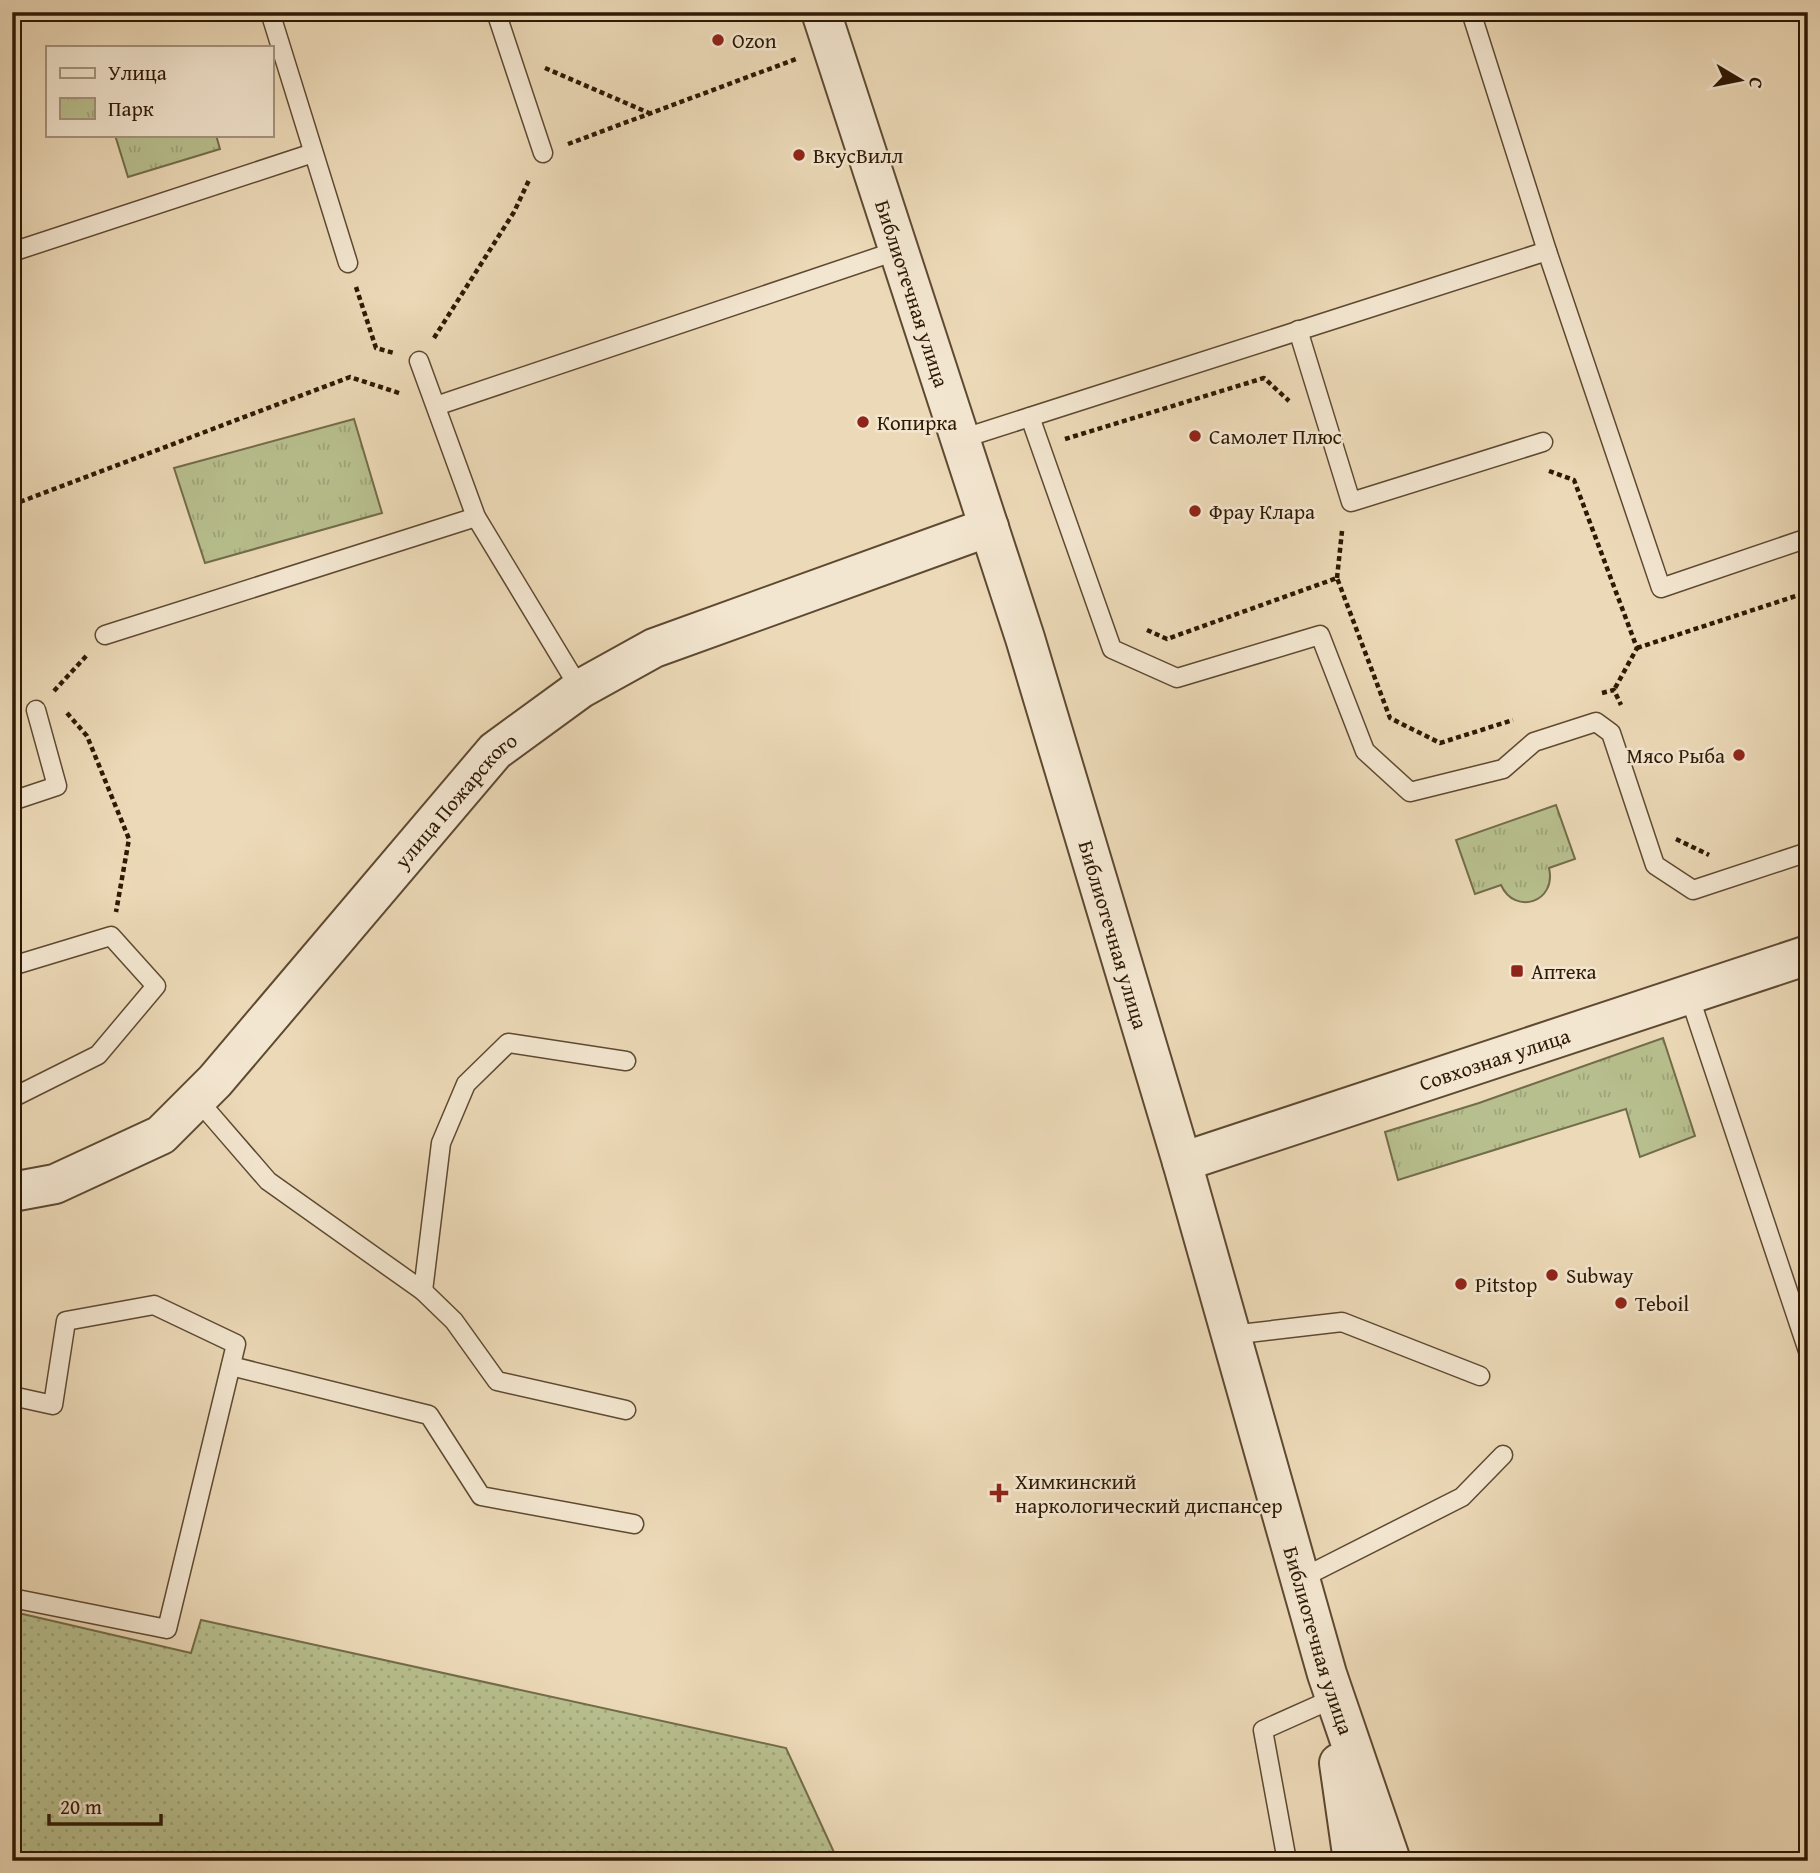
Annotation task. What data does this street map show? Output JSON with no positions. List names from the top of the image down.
{
  "streets": {
    "street": ["Библиотечная улица", "улица Пожарского", "Совхозная улица"]
  },
  "crossings": [
    ["Библиотечная улица", "улица Пожарского"],
    ["Библиотечная улица", "Совхозная улица"]
  ],
  "places": {
    "other": [
      "Ozon",
      "ВкусВилл",
      "Копирка",
      "Самолет Плюс",
      "Фрау Клара",
      "Мясо Рыба",
      "Subway",
      "Pitstop",
      "Teboil"
    ],
    "transit": ["Аптека"],
    "health": ["Химкинский наркологический диспансер"]
  },
  "legend": ["Улица", "Парк"],
  "scale_bar": "20 m",
  "north": "right"
}
